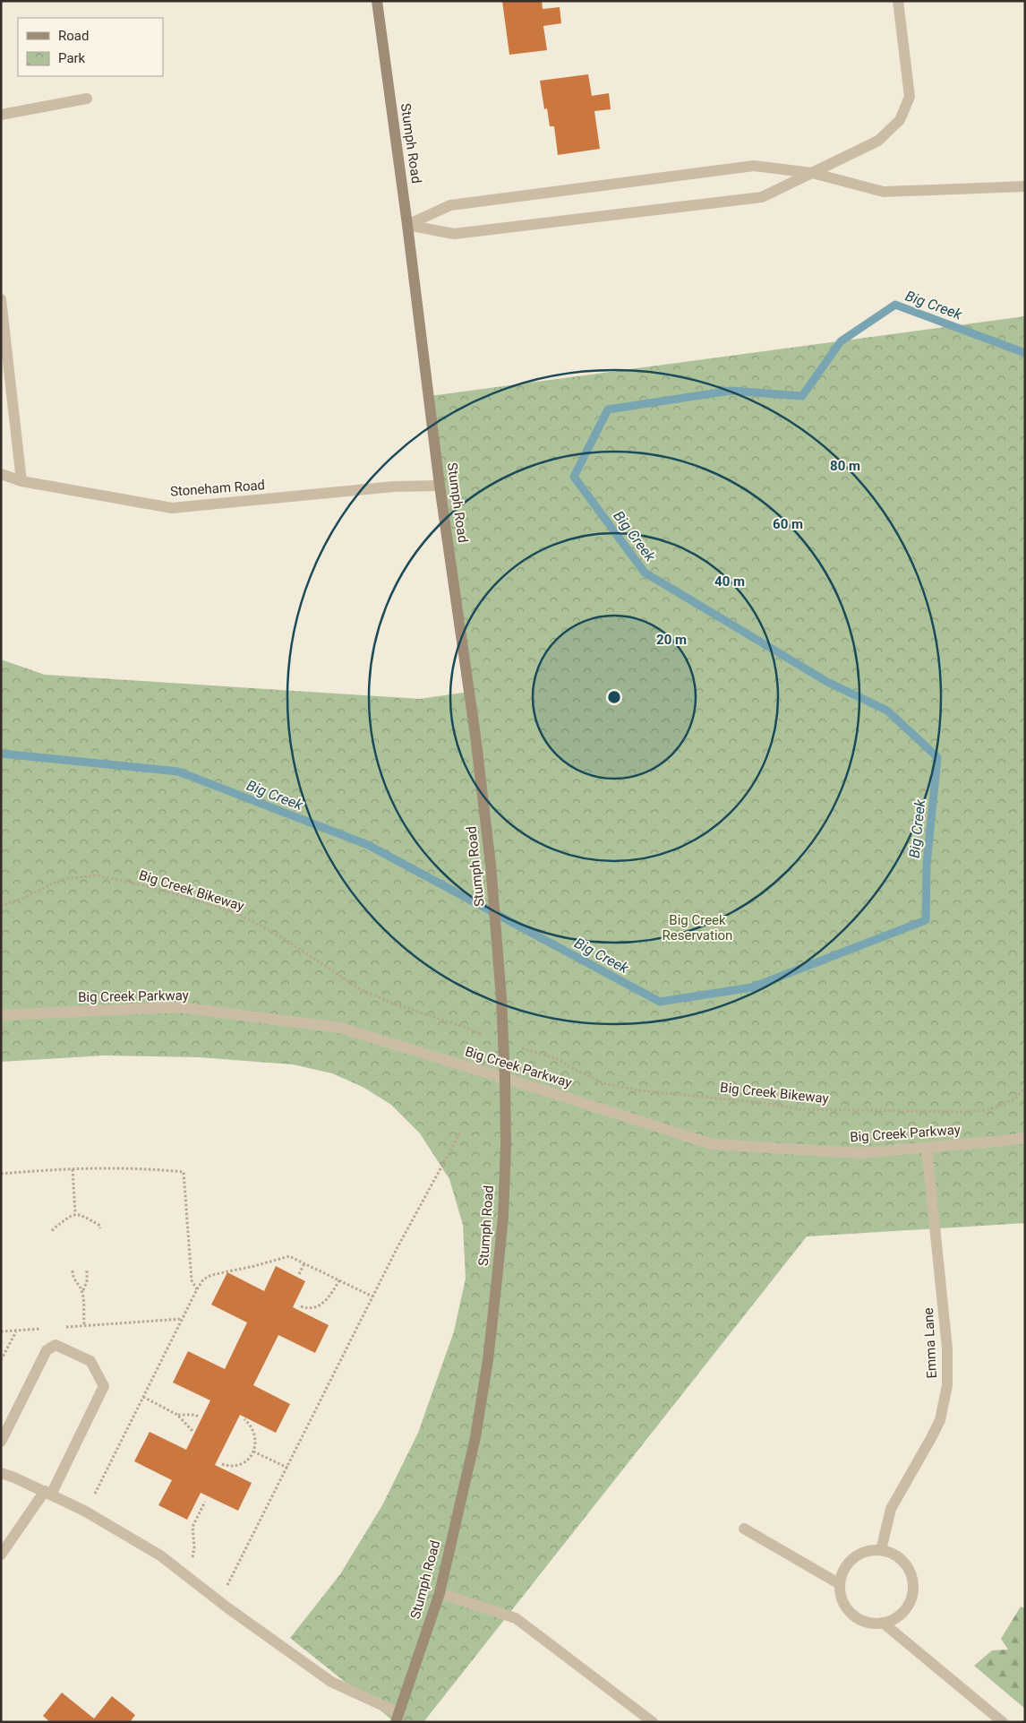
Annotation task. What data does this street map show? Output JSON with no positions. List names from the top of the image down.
{
  "streets": {
    "main road": ["Stumph Road"],
    "street": ["Stoneham Road", "Big Creek Parkway", "Emma Lane"],
    "path": ["Big Creek Bikeway"]
  },
  "crossings": [
    ["Stumph Road", "Stoneham Road"],
    ["Stumph Road", "Big Creek Parkway"],
    ["Big Creek Parkway", "Emma Lane"]
  ],
  "water": ["Big Creek"],
  "parks": ["Big Creek Reservation"],
  "legend": ["Road", "Park"],
  "rings": [
    "80 m",
    "60 m",
    "40 m",
    "20 m"
  ]
}
